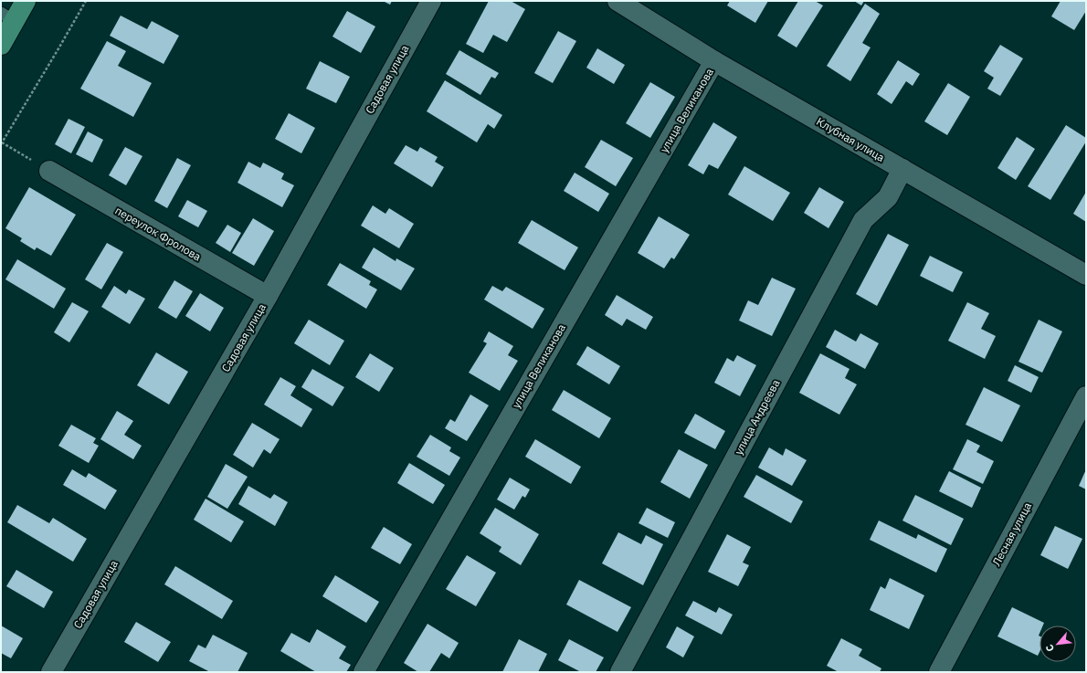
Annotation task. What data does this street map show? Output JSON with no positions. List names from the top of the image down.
{
  "streets": {
    "street": [
      "Садовая улица",
      "улица Великанова",
      "Клубная улица",
      "переулок Фролова",
      "улица Андреева",
      "Лесная улица"
    ]
  },
  "crossings": [
    ["Садовая улица", "переулок Фролова"],
    ["улица Великанова", "Клубная улица"],
    ["Клубная улица", "улица Андреева"]
  ],
  "north": "bottom left"
}
